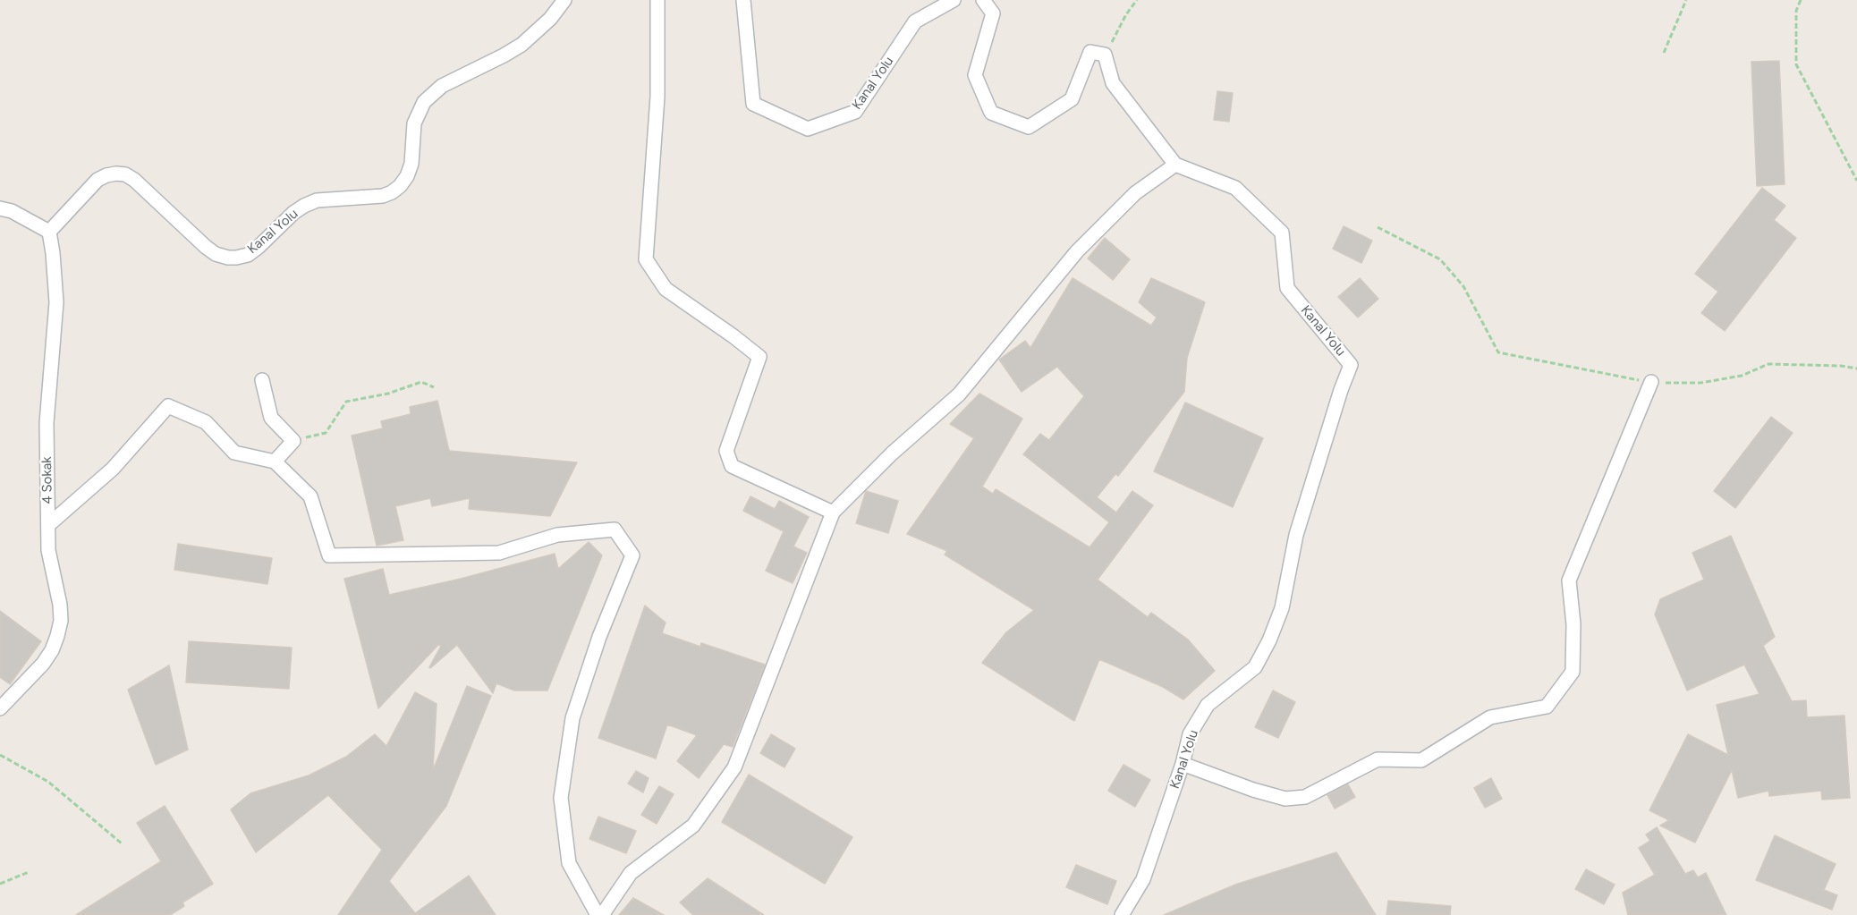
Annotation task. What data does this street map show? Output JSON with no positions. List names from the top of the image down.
{
  "streets": {
    "street": ["Kanal Yolu", "4 Sokak"]
  },
  "crossings": [
    ["Kanal Yolu", "4 Sokak"]
  ]
}
